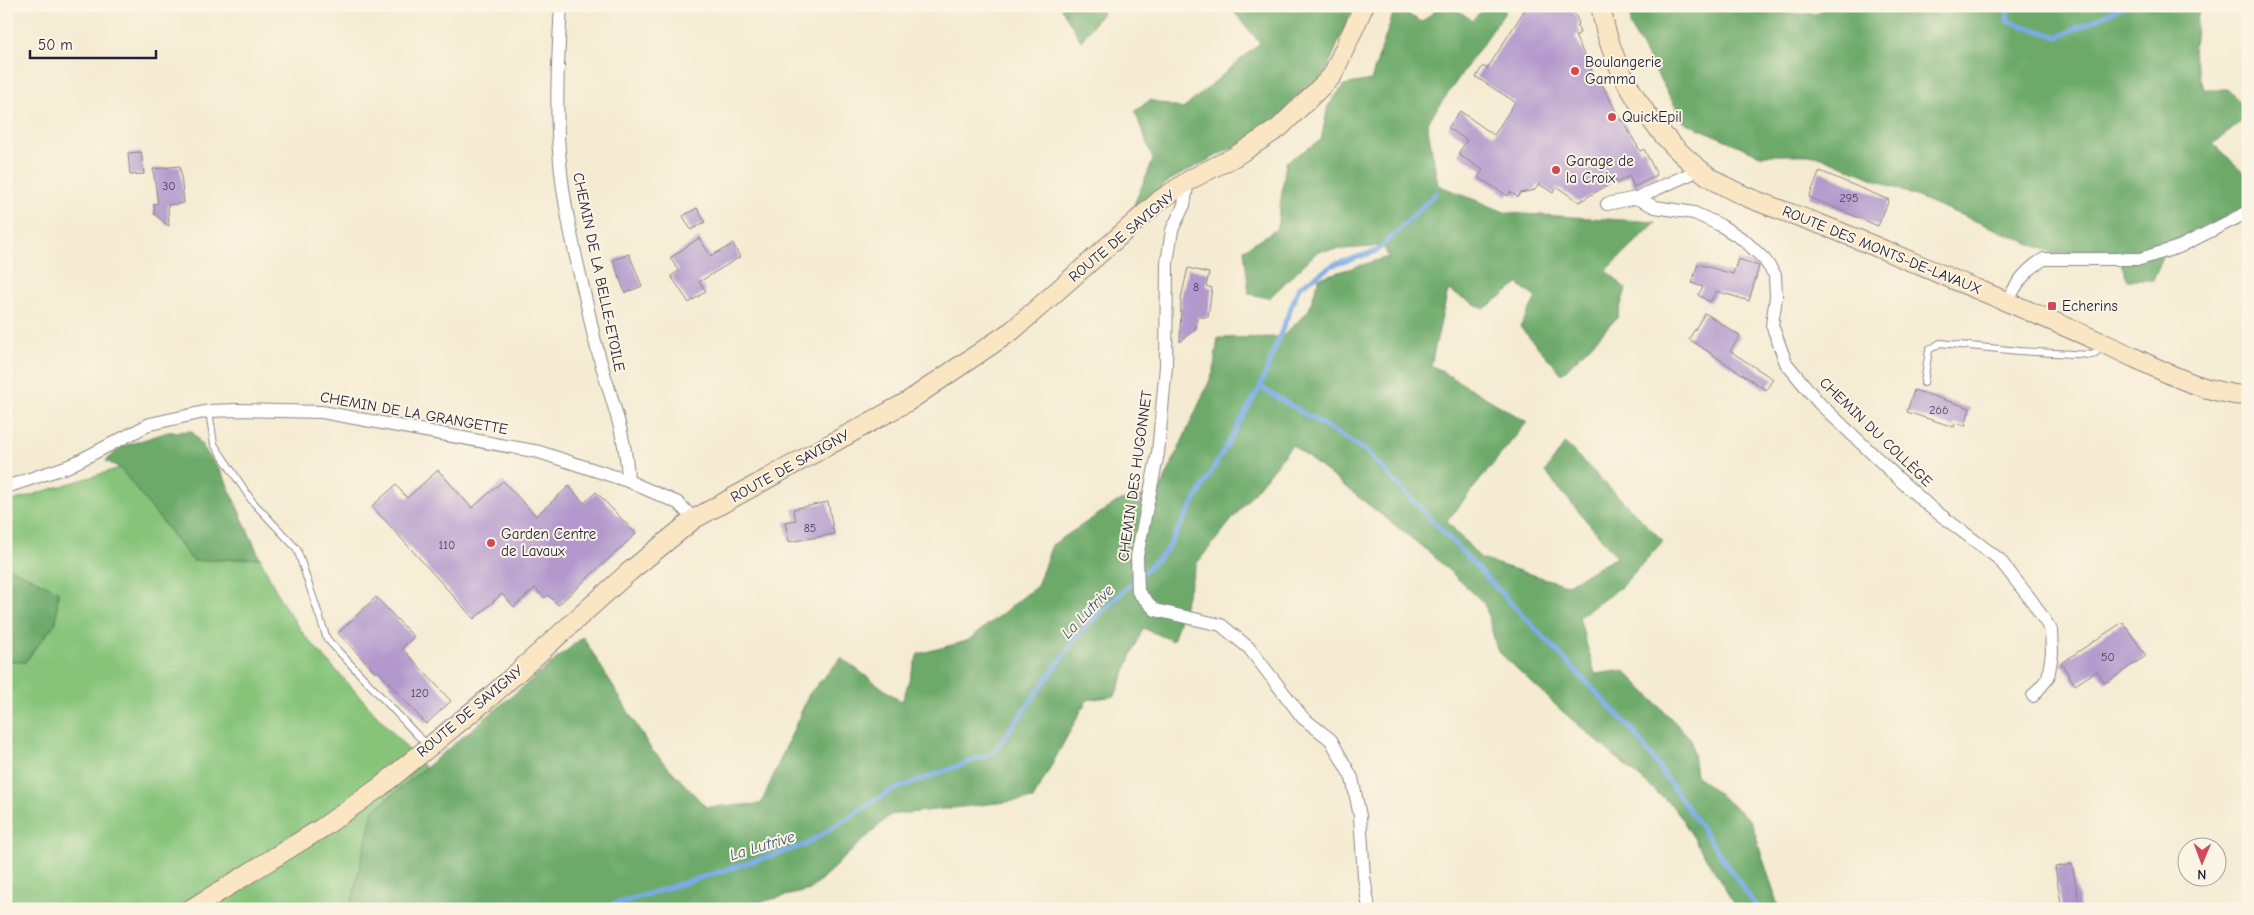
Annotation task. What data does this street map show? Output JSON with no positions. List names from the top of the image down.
{
  "streets": {
    "street": [
      "ROUTE DE SAVIGNY",
      "ROUTE DES MONTS-DE-LAVAUX",
      "CHEMIN DE LA BELLE-ETOILE",
      "CHEMIN DE LA GRANGETTE",
      "CHEMIN DU COLLÈGE",
      "CHEMIN DES HUGONNET"
    ]
  },
  "crossings": [
    ["ROUTE DE SAVIGNY", "CHEMIN DE LA GRANGETTE"],
    ["ROUTE DE SAVIGNY", "CHEMIN DES HUGONNET"],
    ["CHEMIN DE LA BELLE-ETOILE", "CHEMIN DE LA GRANGETTE"]
  ],
  "water": ["La Lutrive"],
  "places": {
    "other": [
      "Boulangerie Gamma",
      "QuickEpil",
      "Garage de la Croix",
      "Garden Centre de Lavaux"
    ],
    "transit": ["Echerins"]
  },
  "house_numbers": [
    "30",
    "295",
    "8",
    "266",
    "85",
    "110",
    "50",
    "120"
  ],
  "scale_bar": "50 m",
  "north": "bottom"
}
